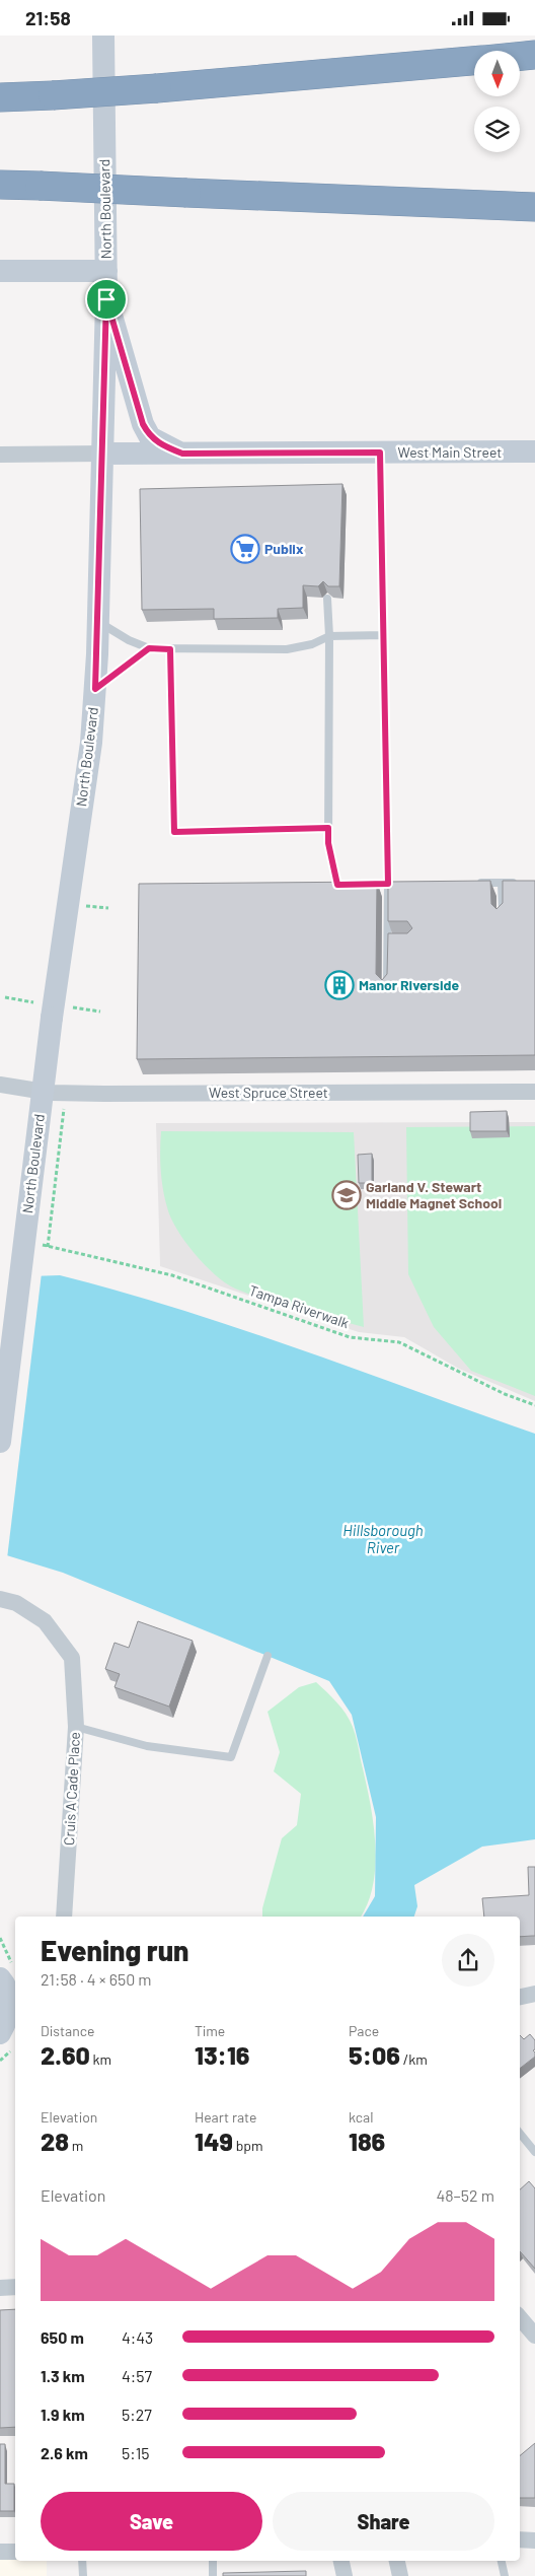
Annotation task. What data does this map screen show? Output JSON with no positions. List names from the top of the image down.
{
  "streets": {
    "street": [
      "North Boulevard",
      "West Main Street",
      "West Spruce Street",
      "Cruis A Cade Place"
    ],
    "path": ["Tampa Riverwalk"]
  },
  "crossings": [
    ["North Boulevard", "West Main Street"]
  ],
  "water": ["Hillsborough River"],
  "places": {
    "supermarket": ["Publix"],
    "building": ["Manor Riverside"],
    "school or university": ["Garland V. Stewart Middle Magnet School"]
  },
  "north": "bottom",
  "page": {
    "status": "21:58",
    "heading": ["Evening run", "21:58 · 4 × 650 m"],
    "stats": [
      ["Distance", "2.60 km"],
      ["Time", "13:16"],
      ["Pace", "5:06 /km"],
      ["Elevation", "28 m"],
      ["Heart rate", "149 bpm"],
      ["kcal", "186"]
    ],
    "chart": ["Elevation", "48–52 m"],
    "list": [
      {
        "name": "650 m",
        "note": "4:43"
      },
      {
        "name": "1.3 km",
        "note": "4:57"
      },
      {
        "name": "1.9 km",
        "note": "5:27"
      },
      {
        "name": "2.6 km",
        "note": "5:15"
      }
    ],
    "buttons": ["Save", "Share"]
  }
}
